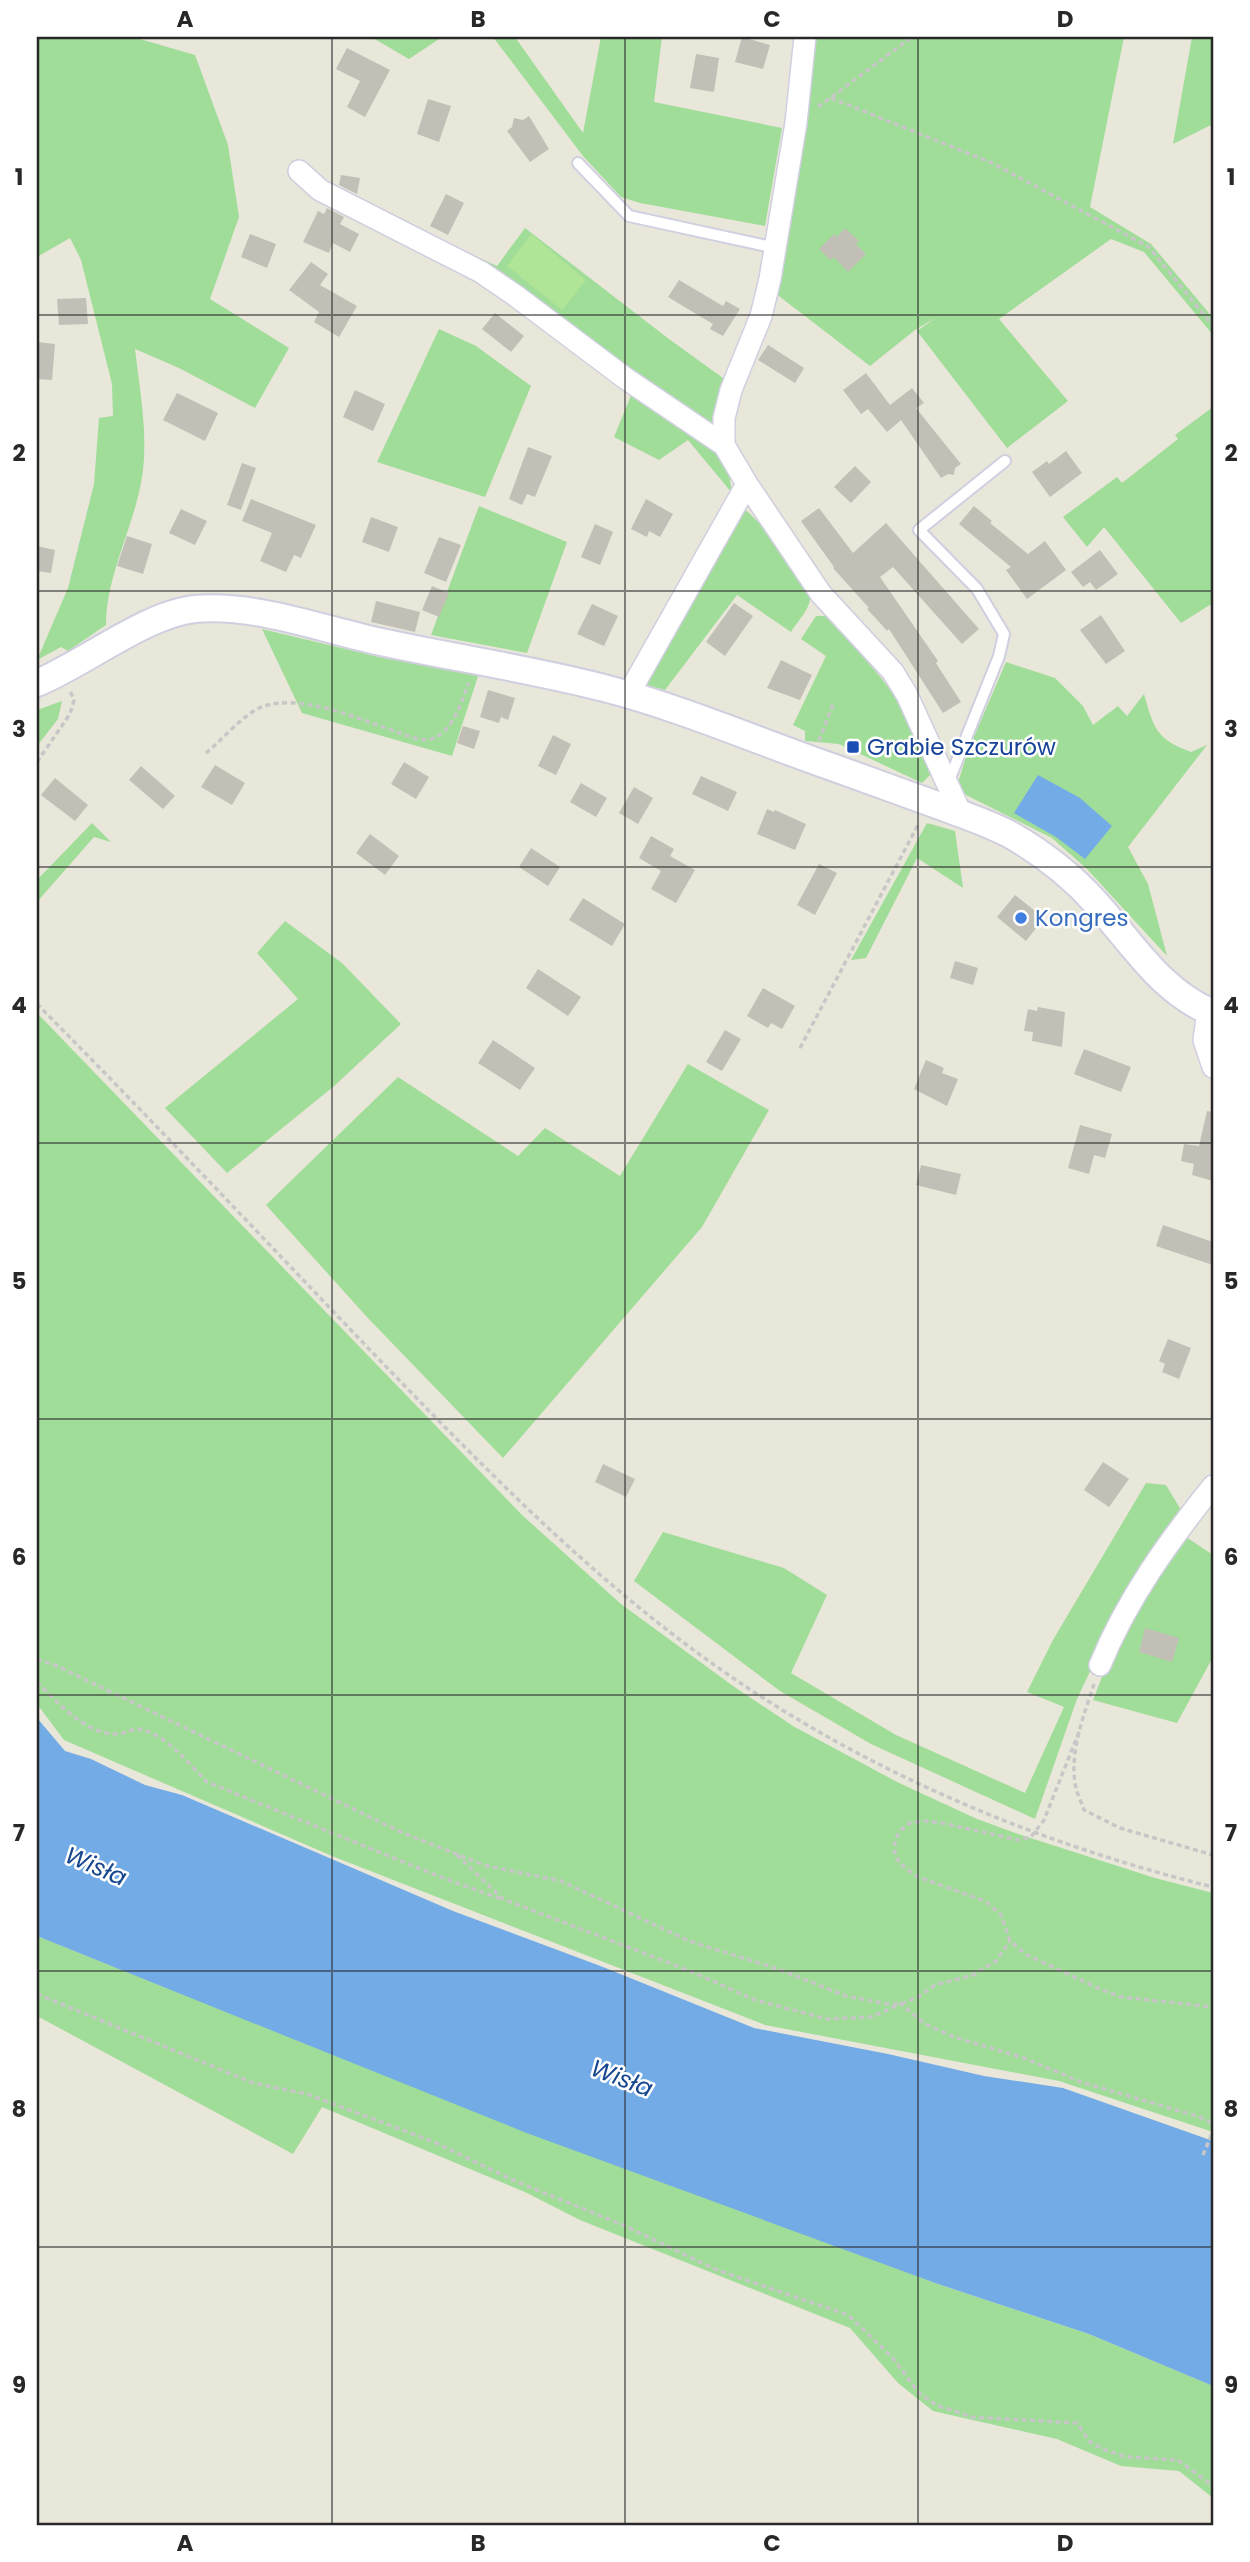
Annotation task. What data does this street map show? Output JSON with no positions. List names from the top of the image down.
{
  "water": ["Wisła"],
  "places": {
    "transit": ["Grabie Szczurów"],
    "other": ["Kongres"]
  },
  "grid": {
    "columns": [
      "A",
      "B",
      "C",
      "D"
    ],
    "rows": [
      "1",
      "2",
      "3",
      "4",
      "5",
      "6",
      "7",
      "8",
      "9"
    ]
  }
}
